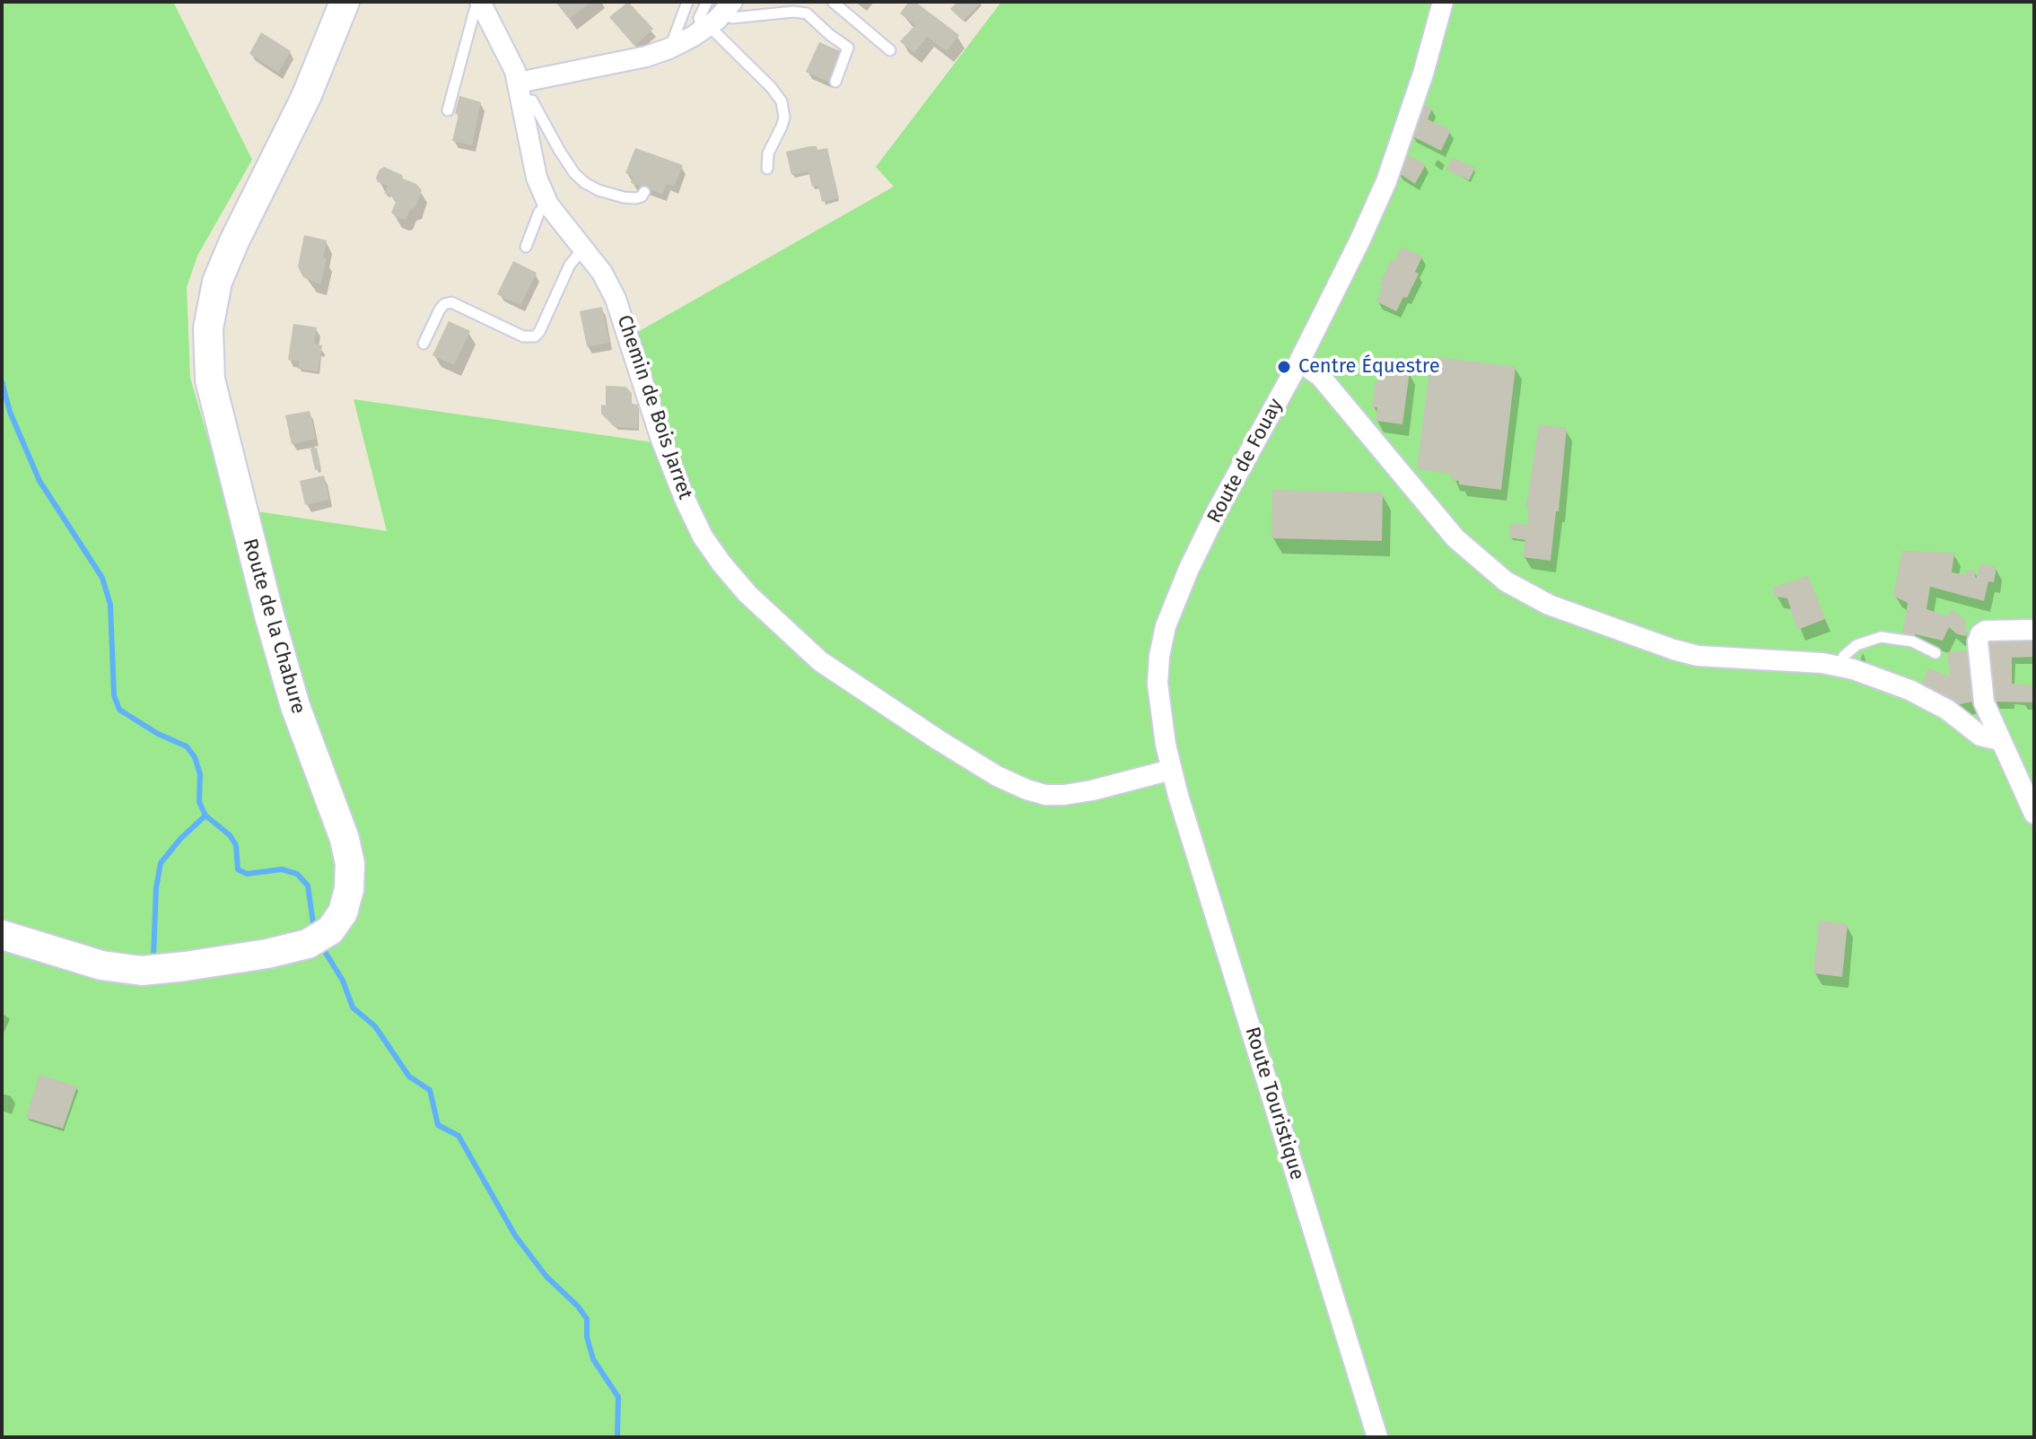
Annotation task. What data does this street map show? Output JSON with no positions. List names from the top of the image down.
{
  "streets": {
    "main road": ["Route de la Chabure"],
    "street": ["Chemin de Bois Jarret", "Route de Fouay", "Route Touristique"]
  },
  "crossings": [
    ["Chemin de Bois Jarret", "Route de Fouay"],
    ["Chemin de Bois Jarret", "Route Touristique"],
    ["Route de Fouay", "Route Touristique"]
  ],
  "places": ["Centre Équestre"]
}
